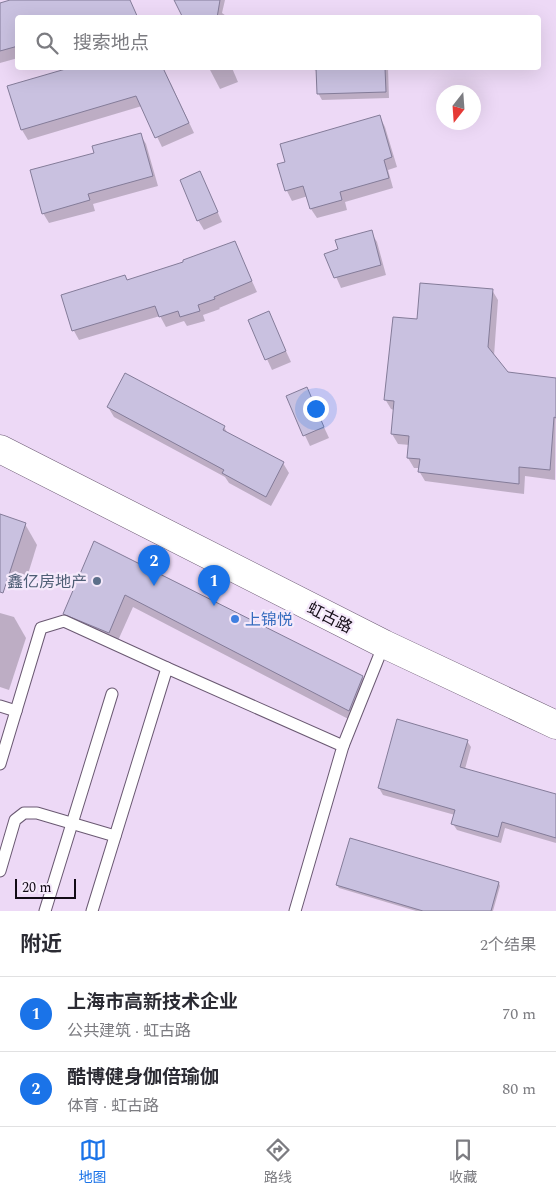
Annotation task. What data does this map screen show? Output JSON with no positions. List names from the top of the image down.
{
  "streets": {
    "street": ["虹古路"]
  },
  "places": ["鑫亿房地产", "上锦悦"],
  "scale_bar": "20 m",
  "north": "bottom",
  "page": {
    "search": "搜索地点",
    "pins": ["2", "1"],
    "scale": "20 m",
    "heading": ["附近", "2个结果"],
    "list": [
      {
        "mark": "1",
        "name": "上海市高新技术企业",
        "note": "公共建筑 · 虹古路",
        "value": "70 m"
      },
      {
        "mark": "2",
        "name": "酷博健身伽倍瑜伽",
        "note": "体育 · 虹古路",
        "value": "80 m"
      }
    ],
    "nav": ["地图", "路线", "收藏"]
  }
}
